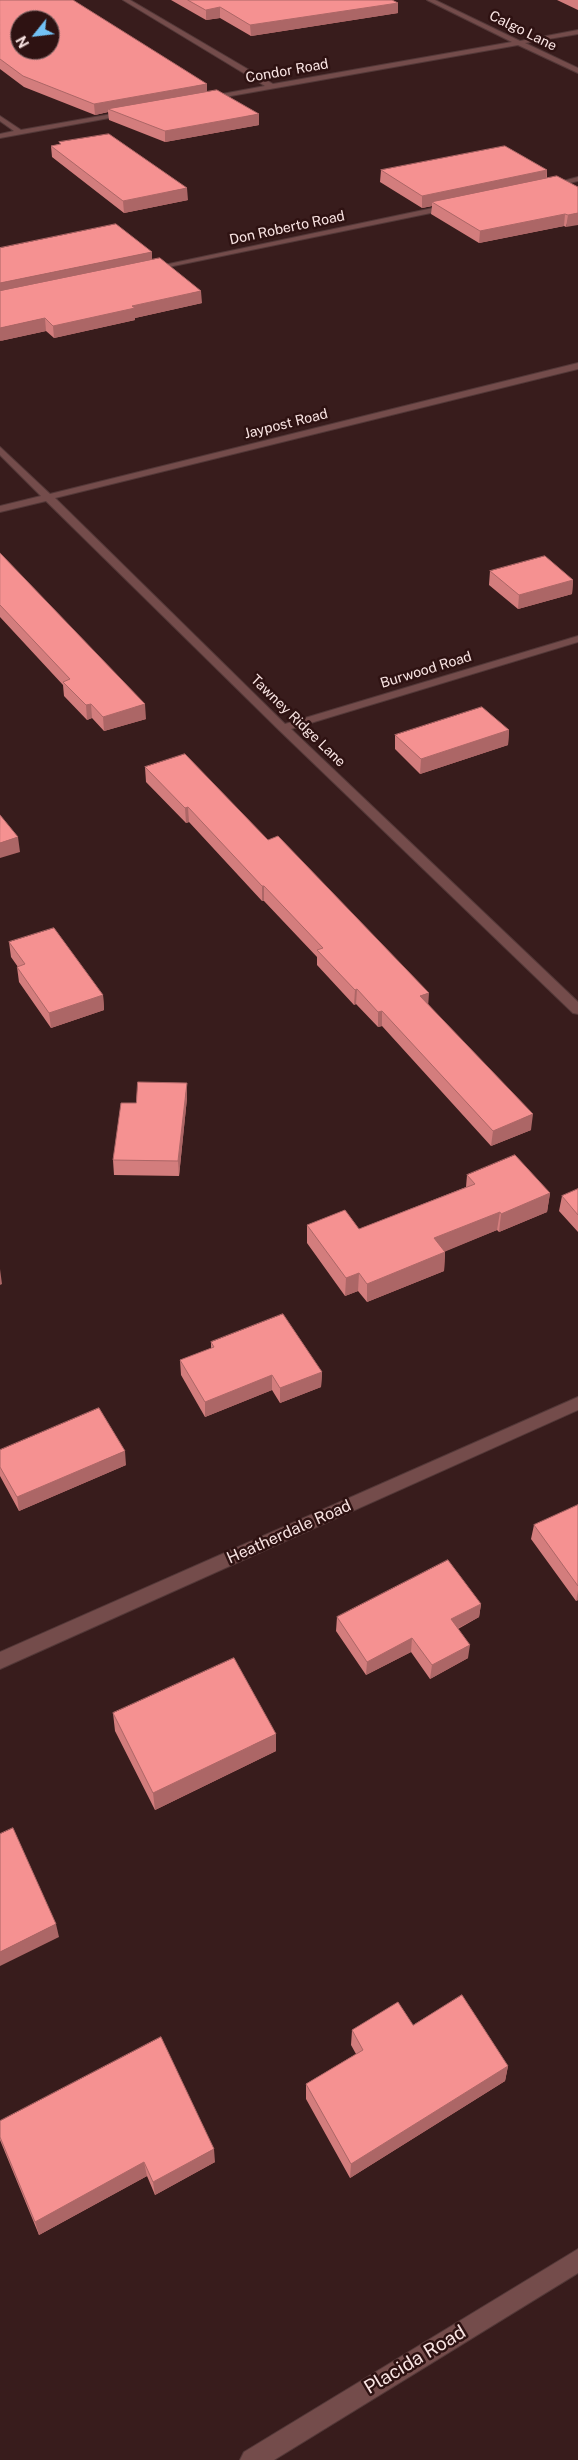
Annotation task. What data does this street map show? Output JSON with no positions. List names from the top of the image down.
{
  "streets": {
    "street": [
      "Calgo Lane",
      "Condor Road",
      "Don Roberto Road",
      "Jaypost Road",
      "Burwood Road",
      "Tawney Ridge Lane",
      "Heatherdale Road",
      "Placida Road"
    ]
  },
  "crossings": [
    ["Calgo Lane", "Condor Road"],
    ["Jaypost Road", "Tawney Ridge Lane"],
    ["Burwood Road", "Tawney Ridge Lane"]
  ],
  "north": "bottom left"
}
